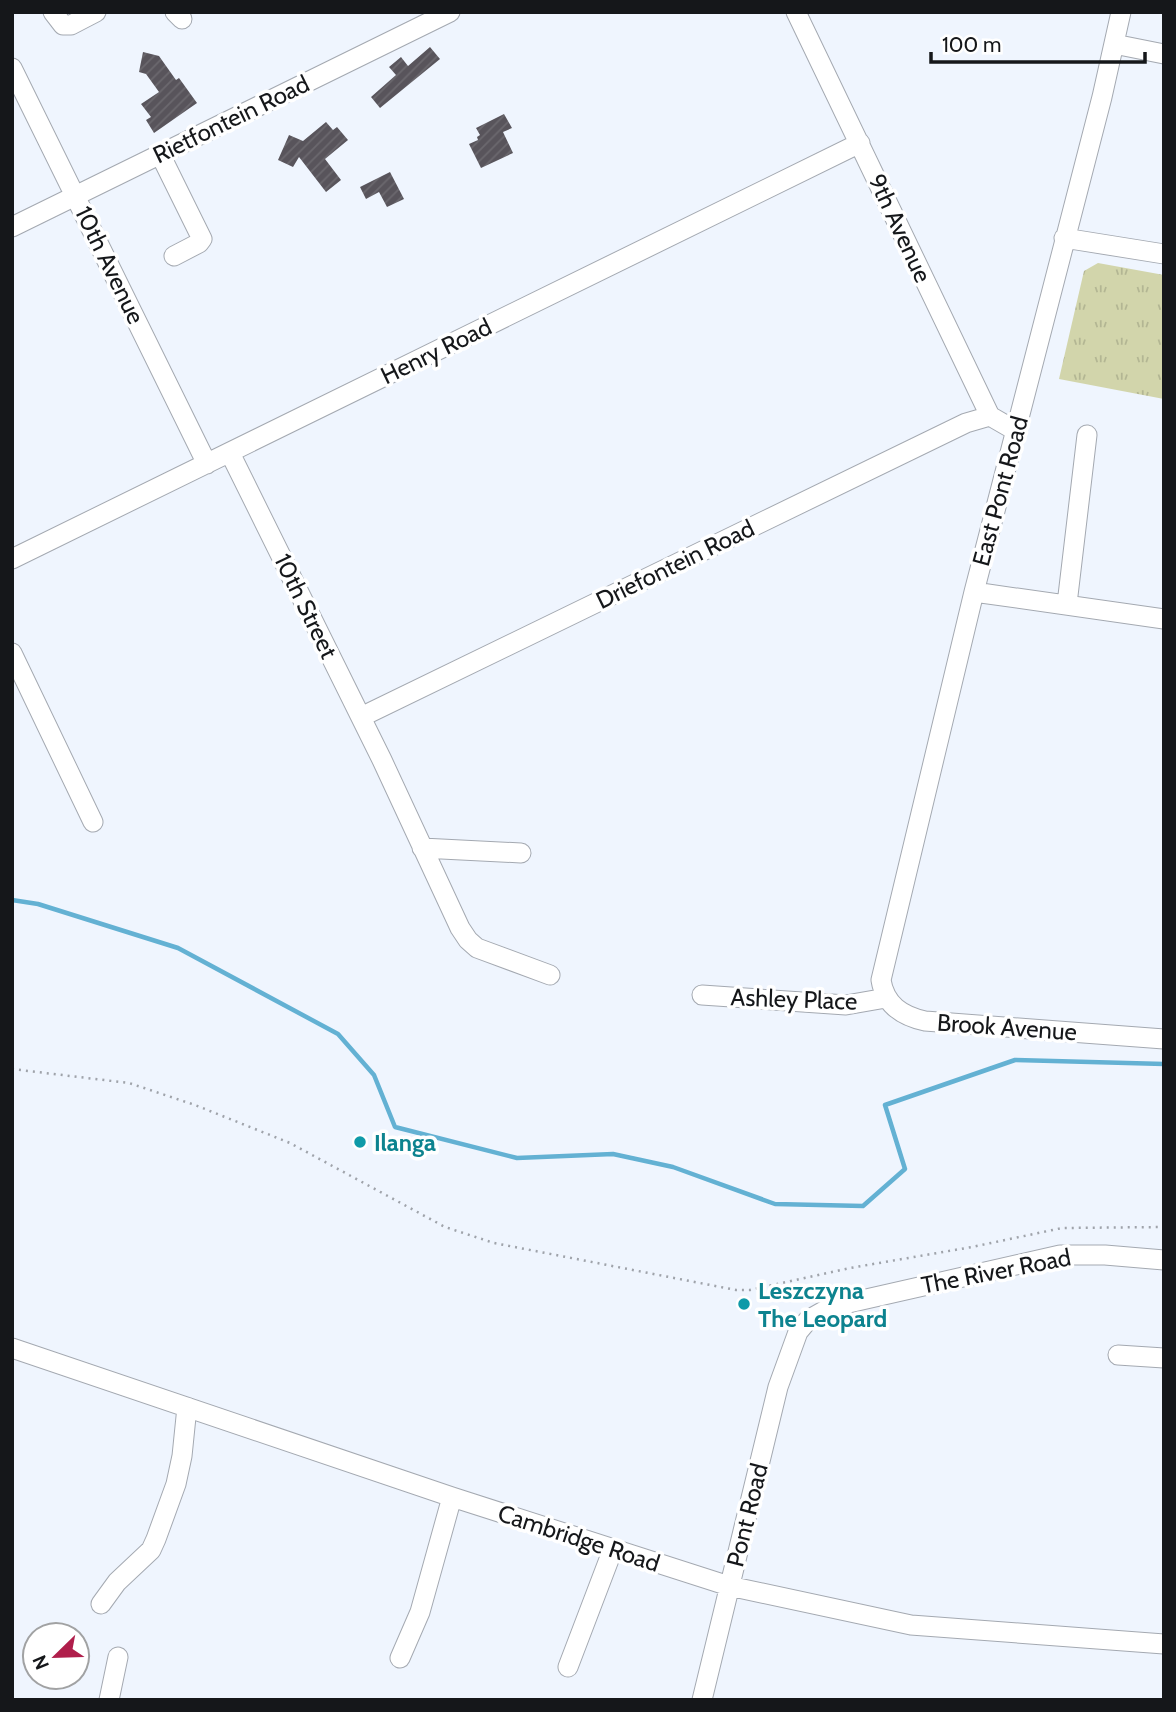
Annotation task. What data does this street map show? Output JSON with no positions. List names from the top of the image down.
{
  "streets": {
    "street": [
      "Rietfontein Road",
      "9th Avenue",
      "10th Avenue",
      "Henry Road",
      "East Pont Road",
      "Driefontein Road",
      "10th Street",
      "Ashley Place",
      "Brook Avenue",
      "The River Road",
      "Pont Road",
      "Cambridge Road"
    ]
  },
  "crossings": [
    ["Rietfontein Road", "10th Avenue"],
    ["9th Avenue", "Henry Road"],
    ["9th Avenue", "Driefontein Road"],
    ["10th Avenue", "Henry Road"],
    ["Henry Road", "10th Street"],
    ["East Pont Road", "Ashley Place"],
    ["East Pont Road", "Brook Avenue"],
    ["Driefontein Road", "10th Street"],
    ["Ashley Place", "Brook Avenue"],
    ["The River Road", "Pont Road"],
    ["Pont Road", "Cambridge Road"]
  ],
  "places": ["Ilanga", "Leszczyna The Leopard"],
  "scale_bar": "100 m",
  "north": "bottom left"
}
